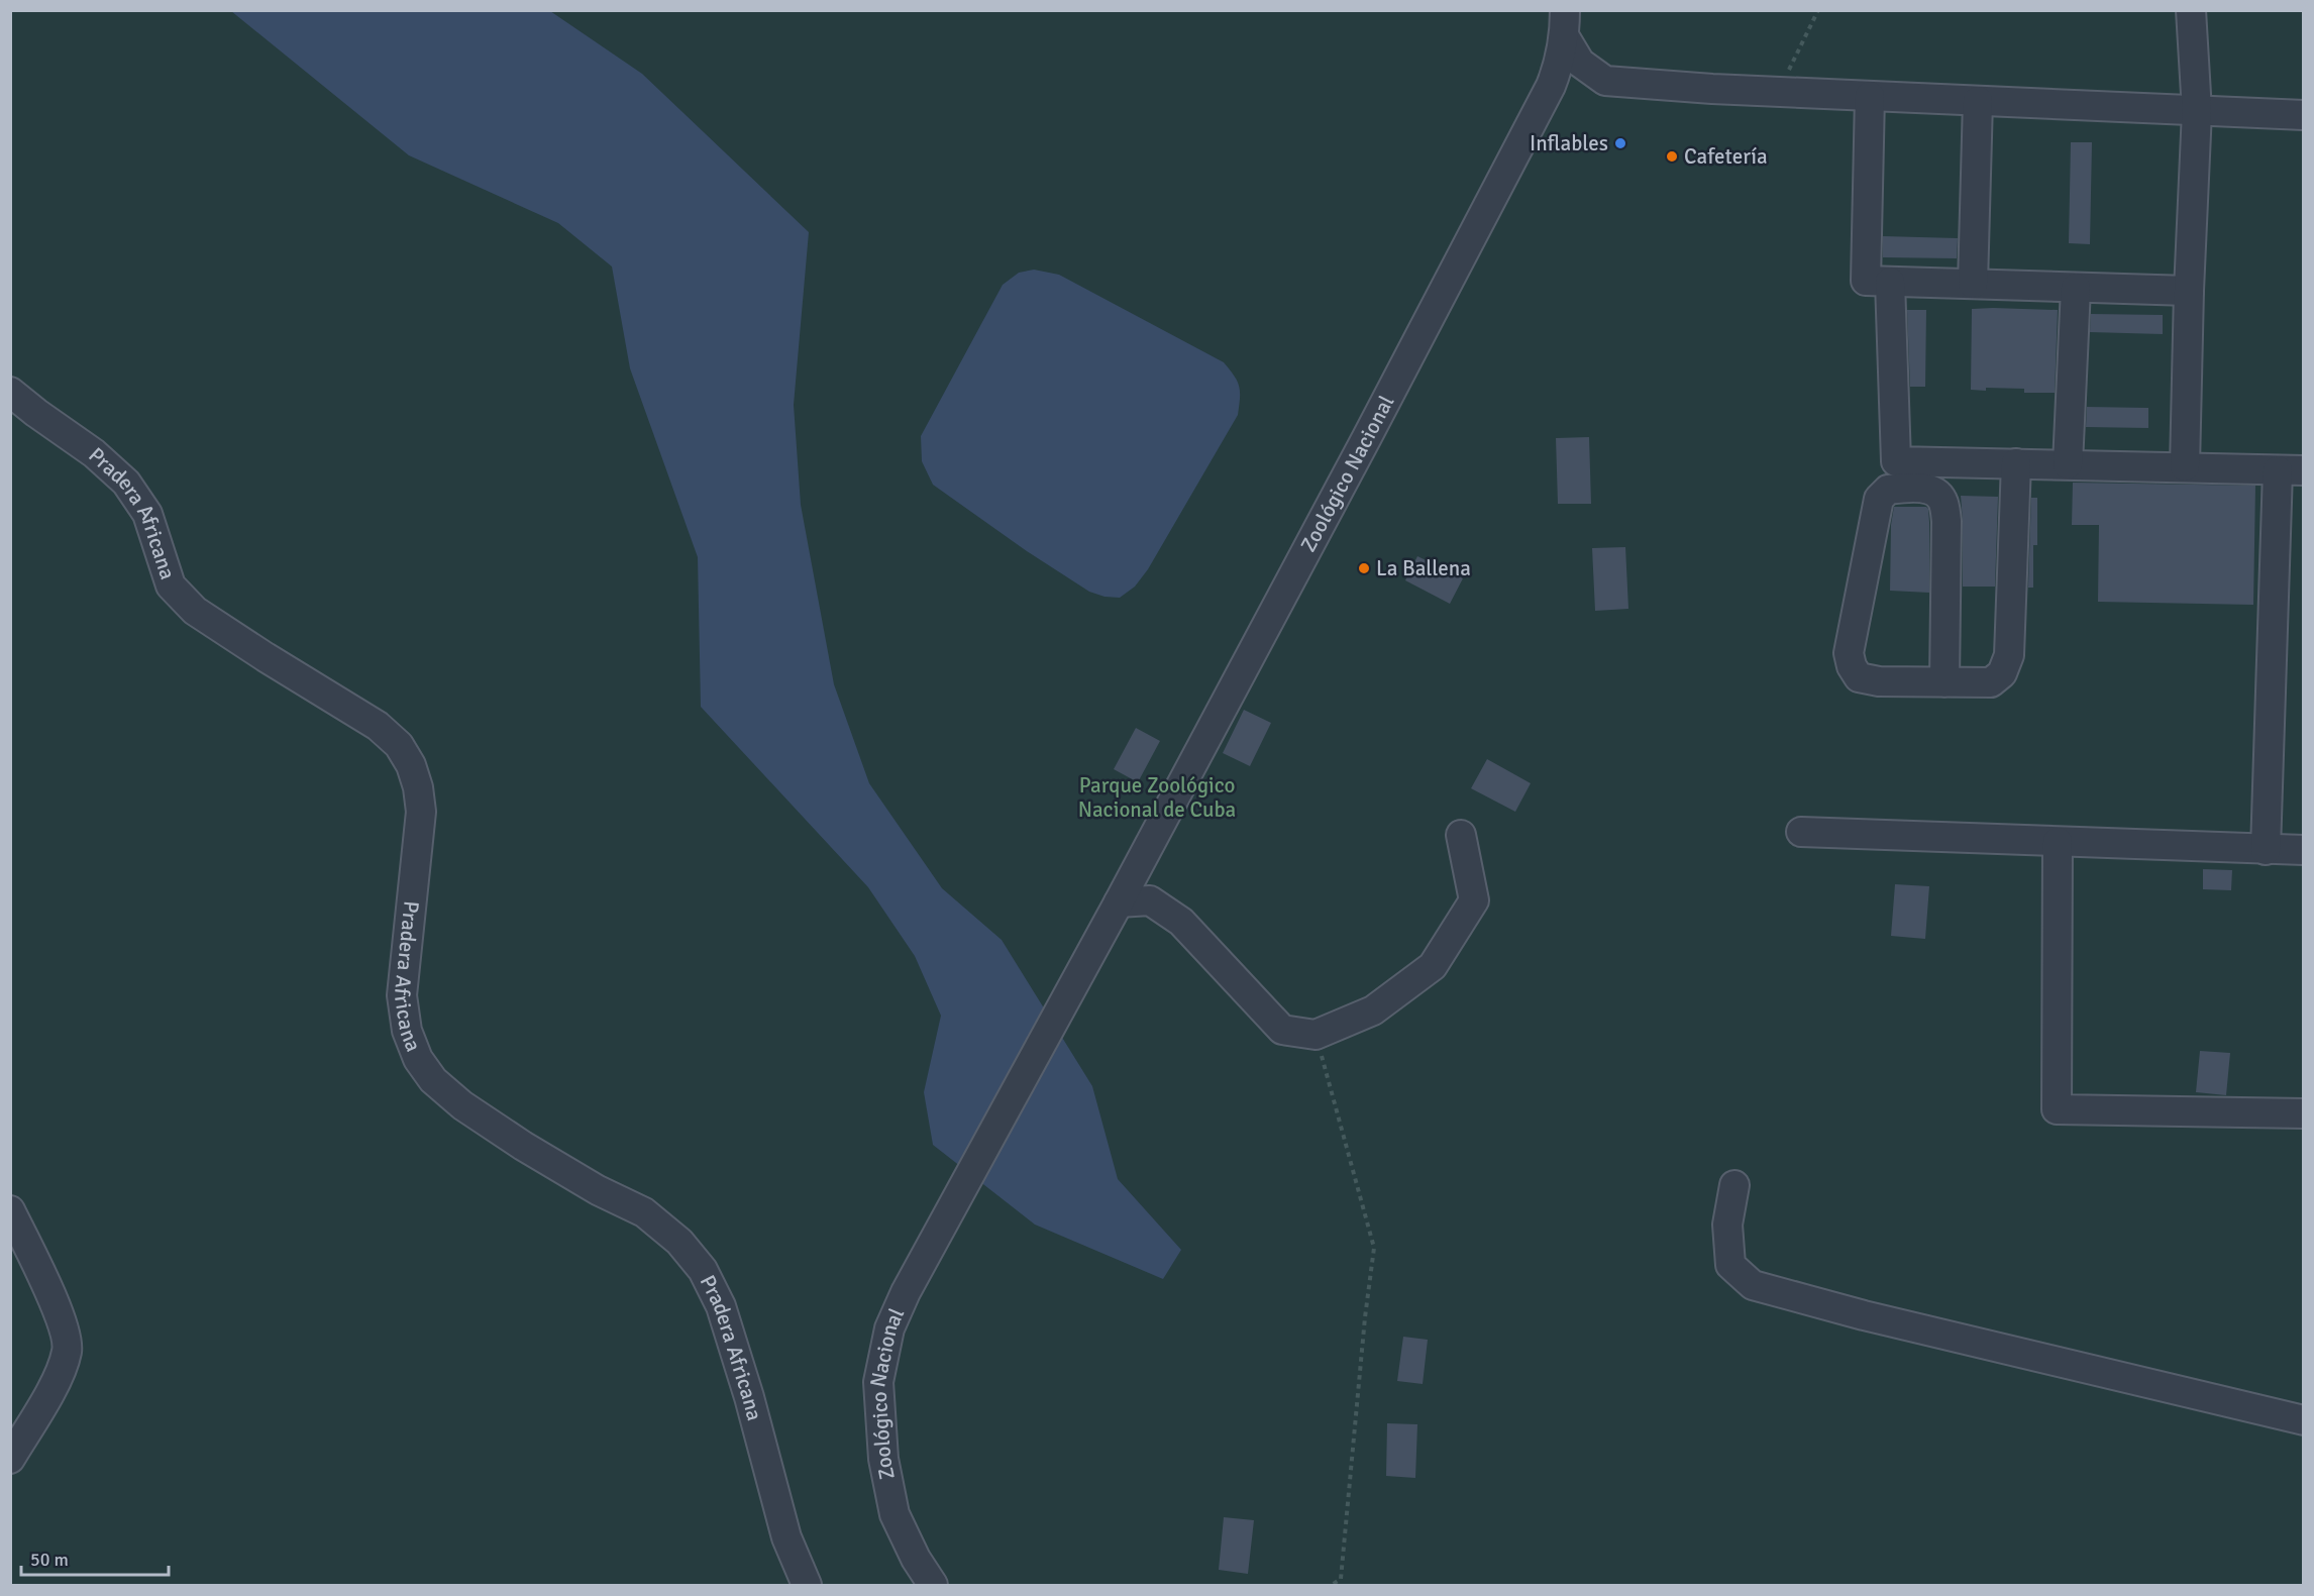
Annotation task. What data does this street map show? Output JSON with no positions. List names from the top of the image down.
{
  "streets": {
    "street": ["Zoológico Nacional", "Pradera Africana"]
  },
  "parks": ["Parque Zoológico Nacional de Cuba"],
  "places": ["Inflables", "Cafetería", "La Ballena"],
  "scale_bar": "50 m"
}
